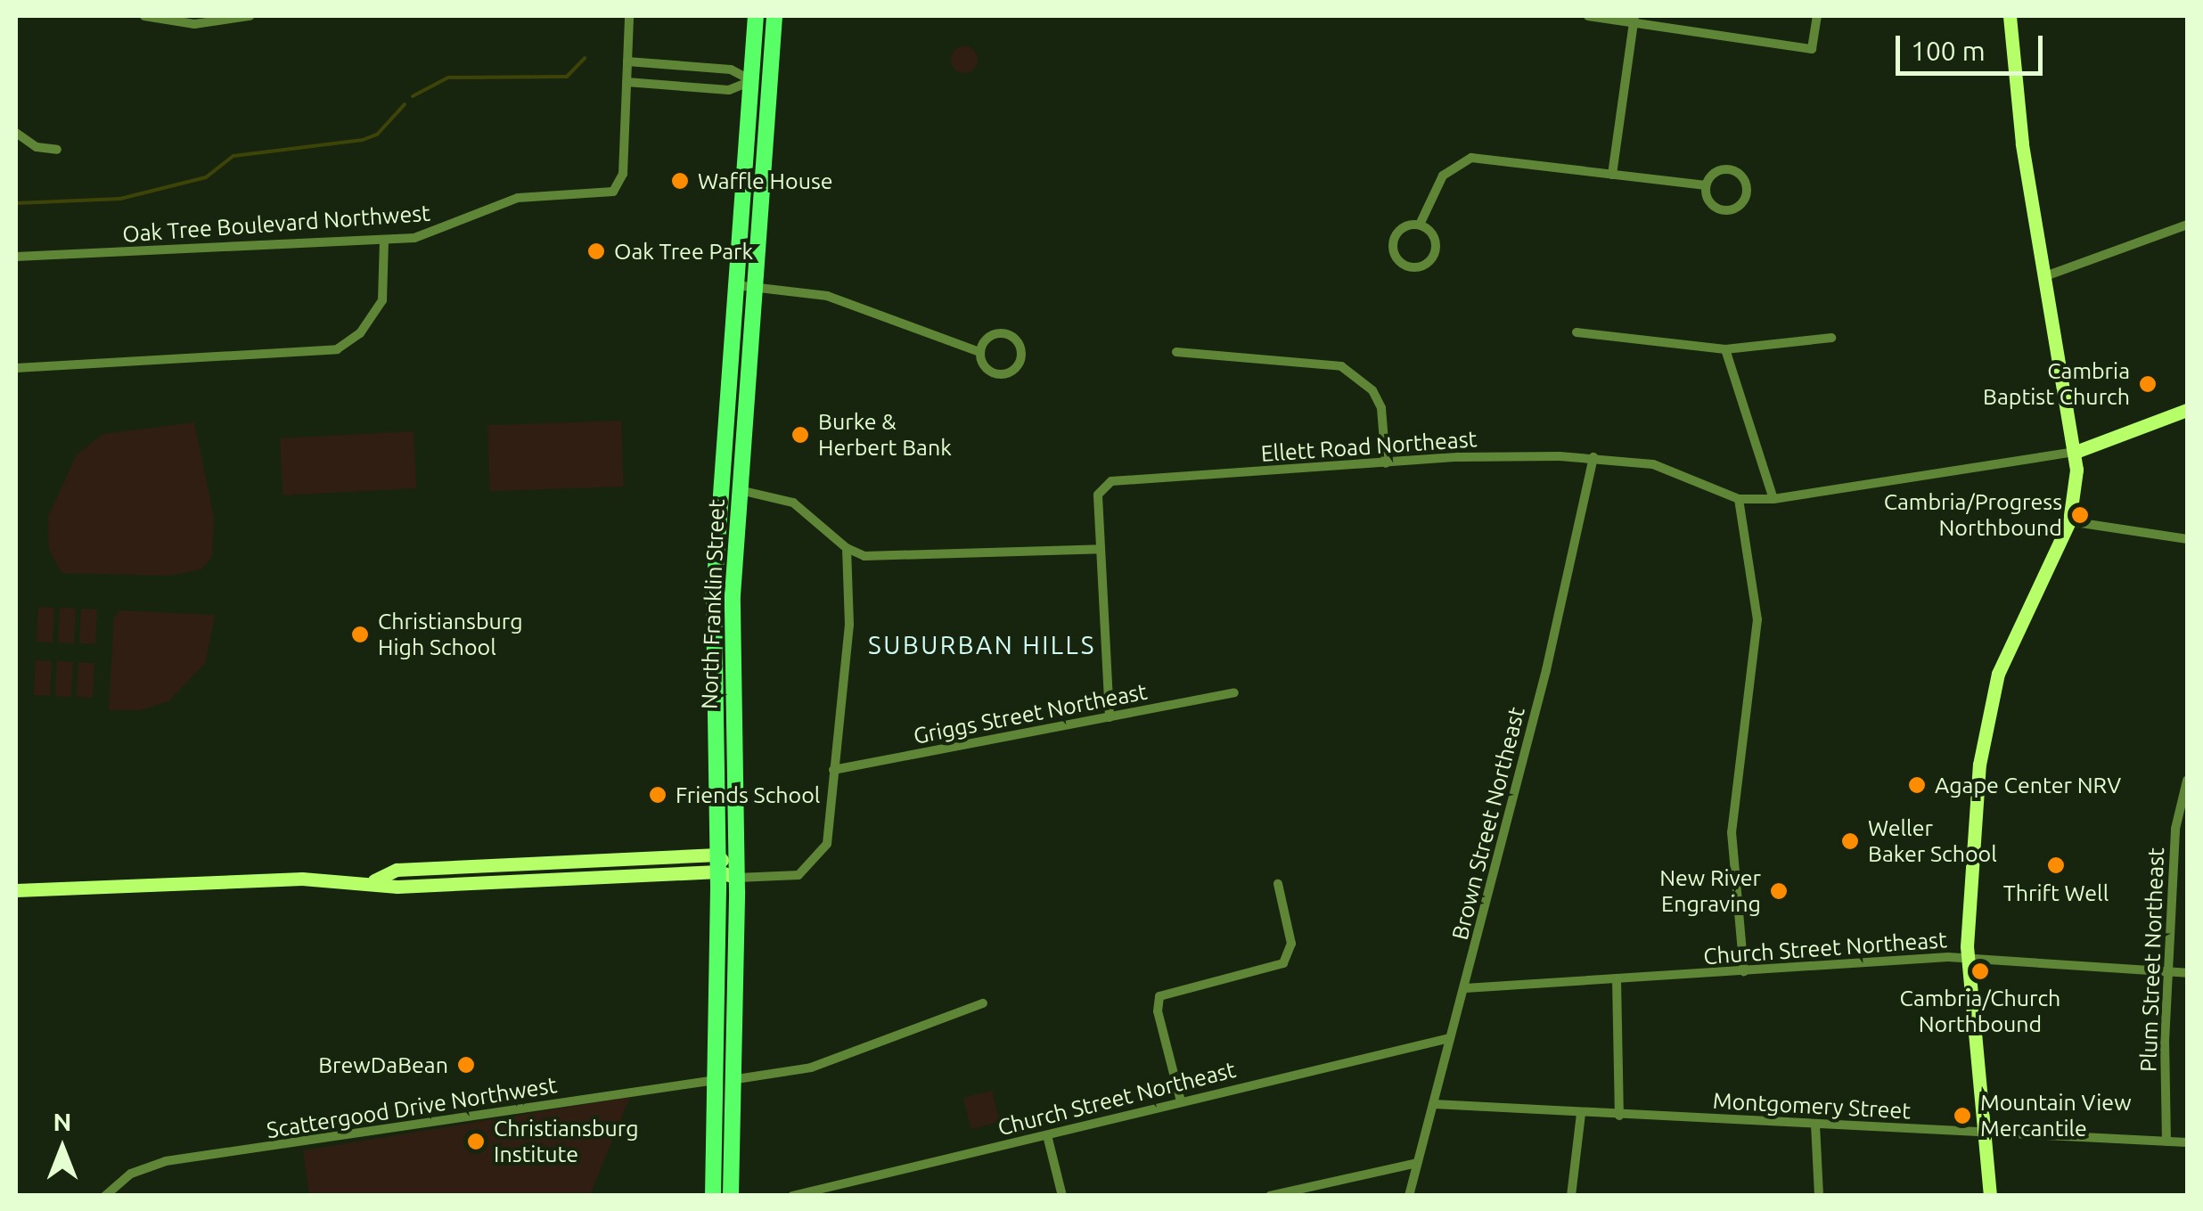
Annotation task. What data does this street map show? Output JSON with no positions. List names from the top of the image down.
{
  "streets": {
    "main road": ["North Franklin Street"],
    "street": [
      "Oak Tree Boulevard Northwest",
      "Ellett Road Northeast",
      "Griggs Street Northeast",
      "Brown Street Northeast",
      "Church Street Northeast",
      "Plum Street Northeast",
      "Montgomery Street",
      "Scattergood Drive Northwest"
    ]
  },
  "crossings": [
    ["Ellett Road Northeast", "Griggs Street Northeast"],
    ["Ellett Road Northeast", "Brown Street Northeast"],
    ["North Franklin Street", "Scattergood Drive Northwest"],
    ["Brown Street Northeast", "Church Street Northeast"],
    ["Brown Street Northeast", "Montgomery Street"],
    ["Church Street Northeast", "Plum Street Northeast"],
    ["Plum Street Northeast", "Montgomery Street"]
  ],
  "districts": ["SUBURBAN HILLS"],
  "places": [
    "Waffle House",
    "Oak Tree Park",
    "Cambria Baptist Church",
    "Burke & Herbert Bank",
    "Cambria/Progress Northbound",
    "Christiansburg High School",
    "Agape Center NRV",
    "Friends School",
    "Weller Baker School",
    "Thrift Well",
    "New River Engraving",
    "Cambria/Church Northbound",
    "BrewDaBean",
    "Mountain View Mercantile",
    "Christiansburg Institute"
  ],
  "scale_bar": "100 m",
  "north": "top"
}
